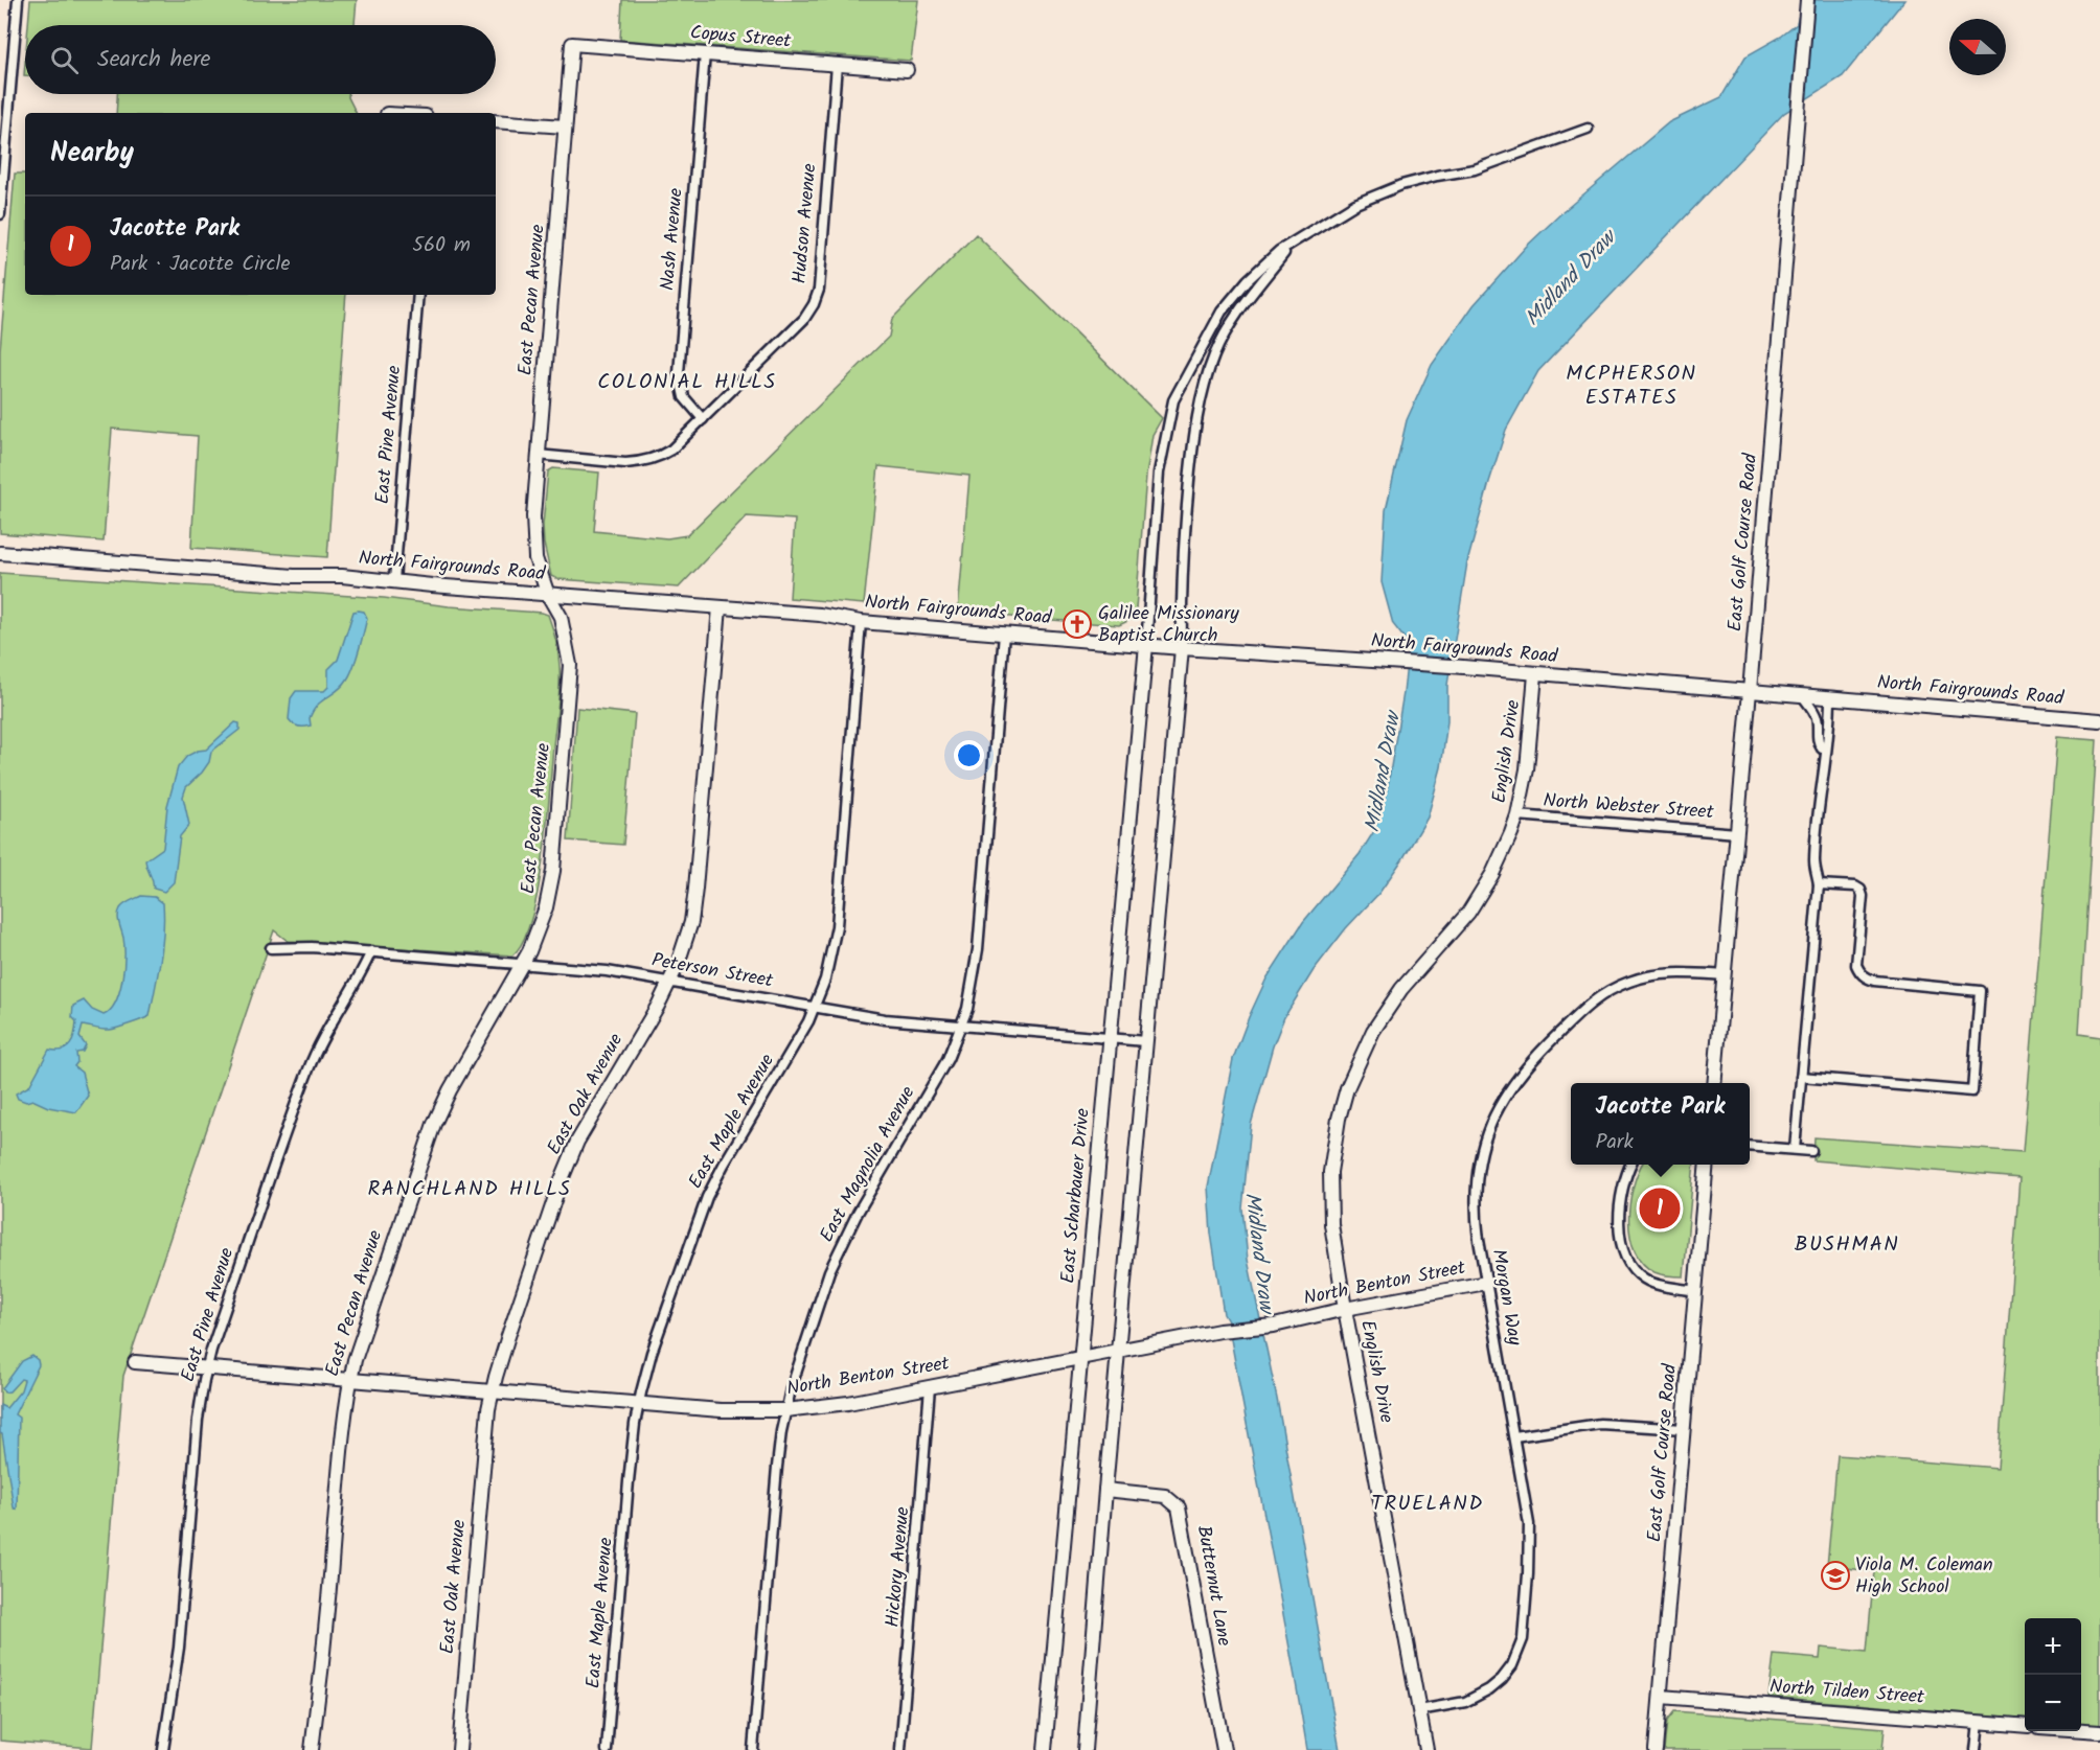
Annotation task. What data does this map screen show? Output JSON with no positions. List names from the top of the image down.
{
  "streets": {
    "street": [
      "Copus Street",
      "Hudson Avenue",
      "Nash Avenue",
      "East Pecan Avenue",
      "East Pine Avenue",
      "East Golf Course Road",
      "North Fairgrounds Road",
      "English Drive",
      "North Webster Street",
      "Peterson Street",
      "East Oak Avenue",
      "East Maple Avenue",
      "East Magnolia Avenue",
      "East Scharbauer Drive",
      "North Benton Street",
      "Morgan Way",
      "Hickory Avenue",
      "Butternut Lane",
      "North Tilden Street"
    ]
  },
  "crossings": [
    ["Copus Street", "Hudson Avenue"],
    ["Copus Street", "Nash Avenue"],
    ["Copus Street", "East Pecan Avenue"],
    ["Hudson Avenue", "Nash Avenue"],
    ["Hudson Avenue", "East Pecan Avenue"],
    ["East Pecan Avenue", "North Fairgrounds Road"],
    ["East Pecan Avenue", "Peterson Street"],
    ["East Pecan Avenue", "North Benton Street"],
    ["East Pine Avenue", "North Fairgrounds Road"],
    ["East Pine Avenue", "Peterson Street"],
    ["East Pine Avenue", "North Benton Street"],
    ["East Golf Course Road", "North Fairgrounds Road"],
    ["East Golf Course Road", "North Webster Street"],
    ["East Golf Course Road", "Morgan Way"],
    ["East Golf Course Road", "North Tilden Street"],
    ["North Fairgrounds Road", "English Drive"],
    ["North Fairgrounds Road", "East Oak Avenue"],
    ["North Fairgrounds Road", "East Maple Avenue"],
    ["North Fairgrounds Road", "East Magnolia Avenue"],
    ["North Fairgrounds Road", "East Scharbauer Drive"],
    ["English Drive", "North Webster Street"],
    ["English Drive", "North Benton Street"],
    ["English Drive", "Morgan Way"],
    ["Peterson Street", "East Oak Avenue"],
    ["Peterson Street", "East Maple Avenue"],
    ["Peterson Street", "East Magnolia Avenue"],
    ["Peterson Street", "East Scharbauer Drive"],
    ["East Oak Avenue", "North Benton Street"],
    ["East Maple Avenue", "North Benton Street"],
    ["East Magnolia Avenue", "North Benton Street"],
    ["East Scharbauer Drive", "North Benton Street"],
    ["North Benton Street", "Morgan Way"],
    ["North Benton Street", "Hickory Avenue"]
  ],
  "districts": [
    "MCPHERSON ESTATES",
    "COLONIAL HILLS",
    "RANCHLAND HILLS",
    "BUSHMAN",
    "TRUELAND"
  ],
  "water": ["Midland Draw"],
  "places": {
    "church": ["Galilee Missionary Baptist Church"],
    "school or university": ["Viola M. Coleman High School"]
  },
  "north": "left",
  "page": {
    "search": "Search here",
    "heading": "Nearby",
    "list": [
      {
        "mark": "1",
        "name": "Jacotte Park",
        "note": "Park · Jacotte Circle",
        "value": "560 m"
      }
    ],
    "popup": ["Jacotte Park", "Park"],
    "pins": "1",
    "map_buttons": ["+", "−"]
  }
}
